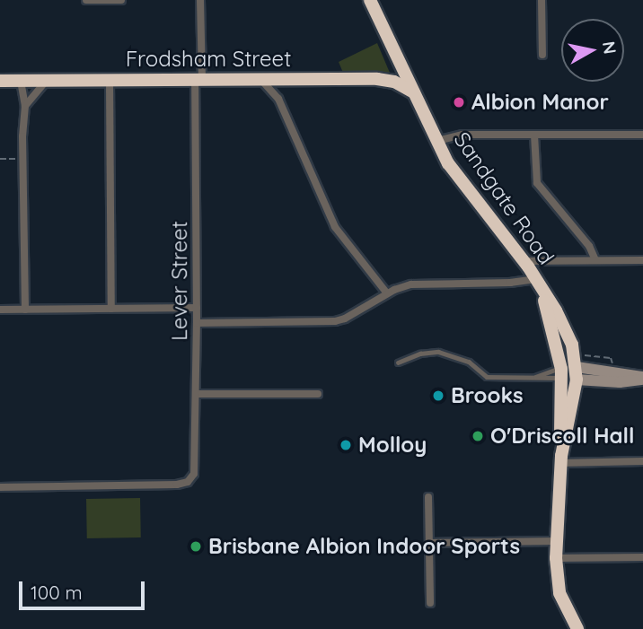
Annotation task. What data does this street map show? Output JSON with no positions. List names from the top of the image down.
{
  "streets": {
    "highway": ["Frodsham Street", "Sandgate Road"],
    "street": ["Lever Street"]
  },
  "crossings": [
    ["Frodsham Street", "Sandgate Road"],
    ["Frodsham Street", "Lever Street"]
  ],
  "places": [
    "Albion Manor",
    "Brooks",
    "O'Driscoll Hall",
    "Molloy",
    "Brisbane Albion Indoor Sports"
  ],
  "scale_bar": "100 m",
  "north": "right"
}
